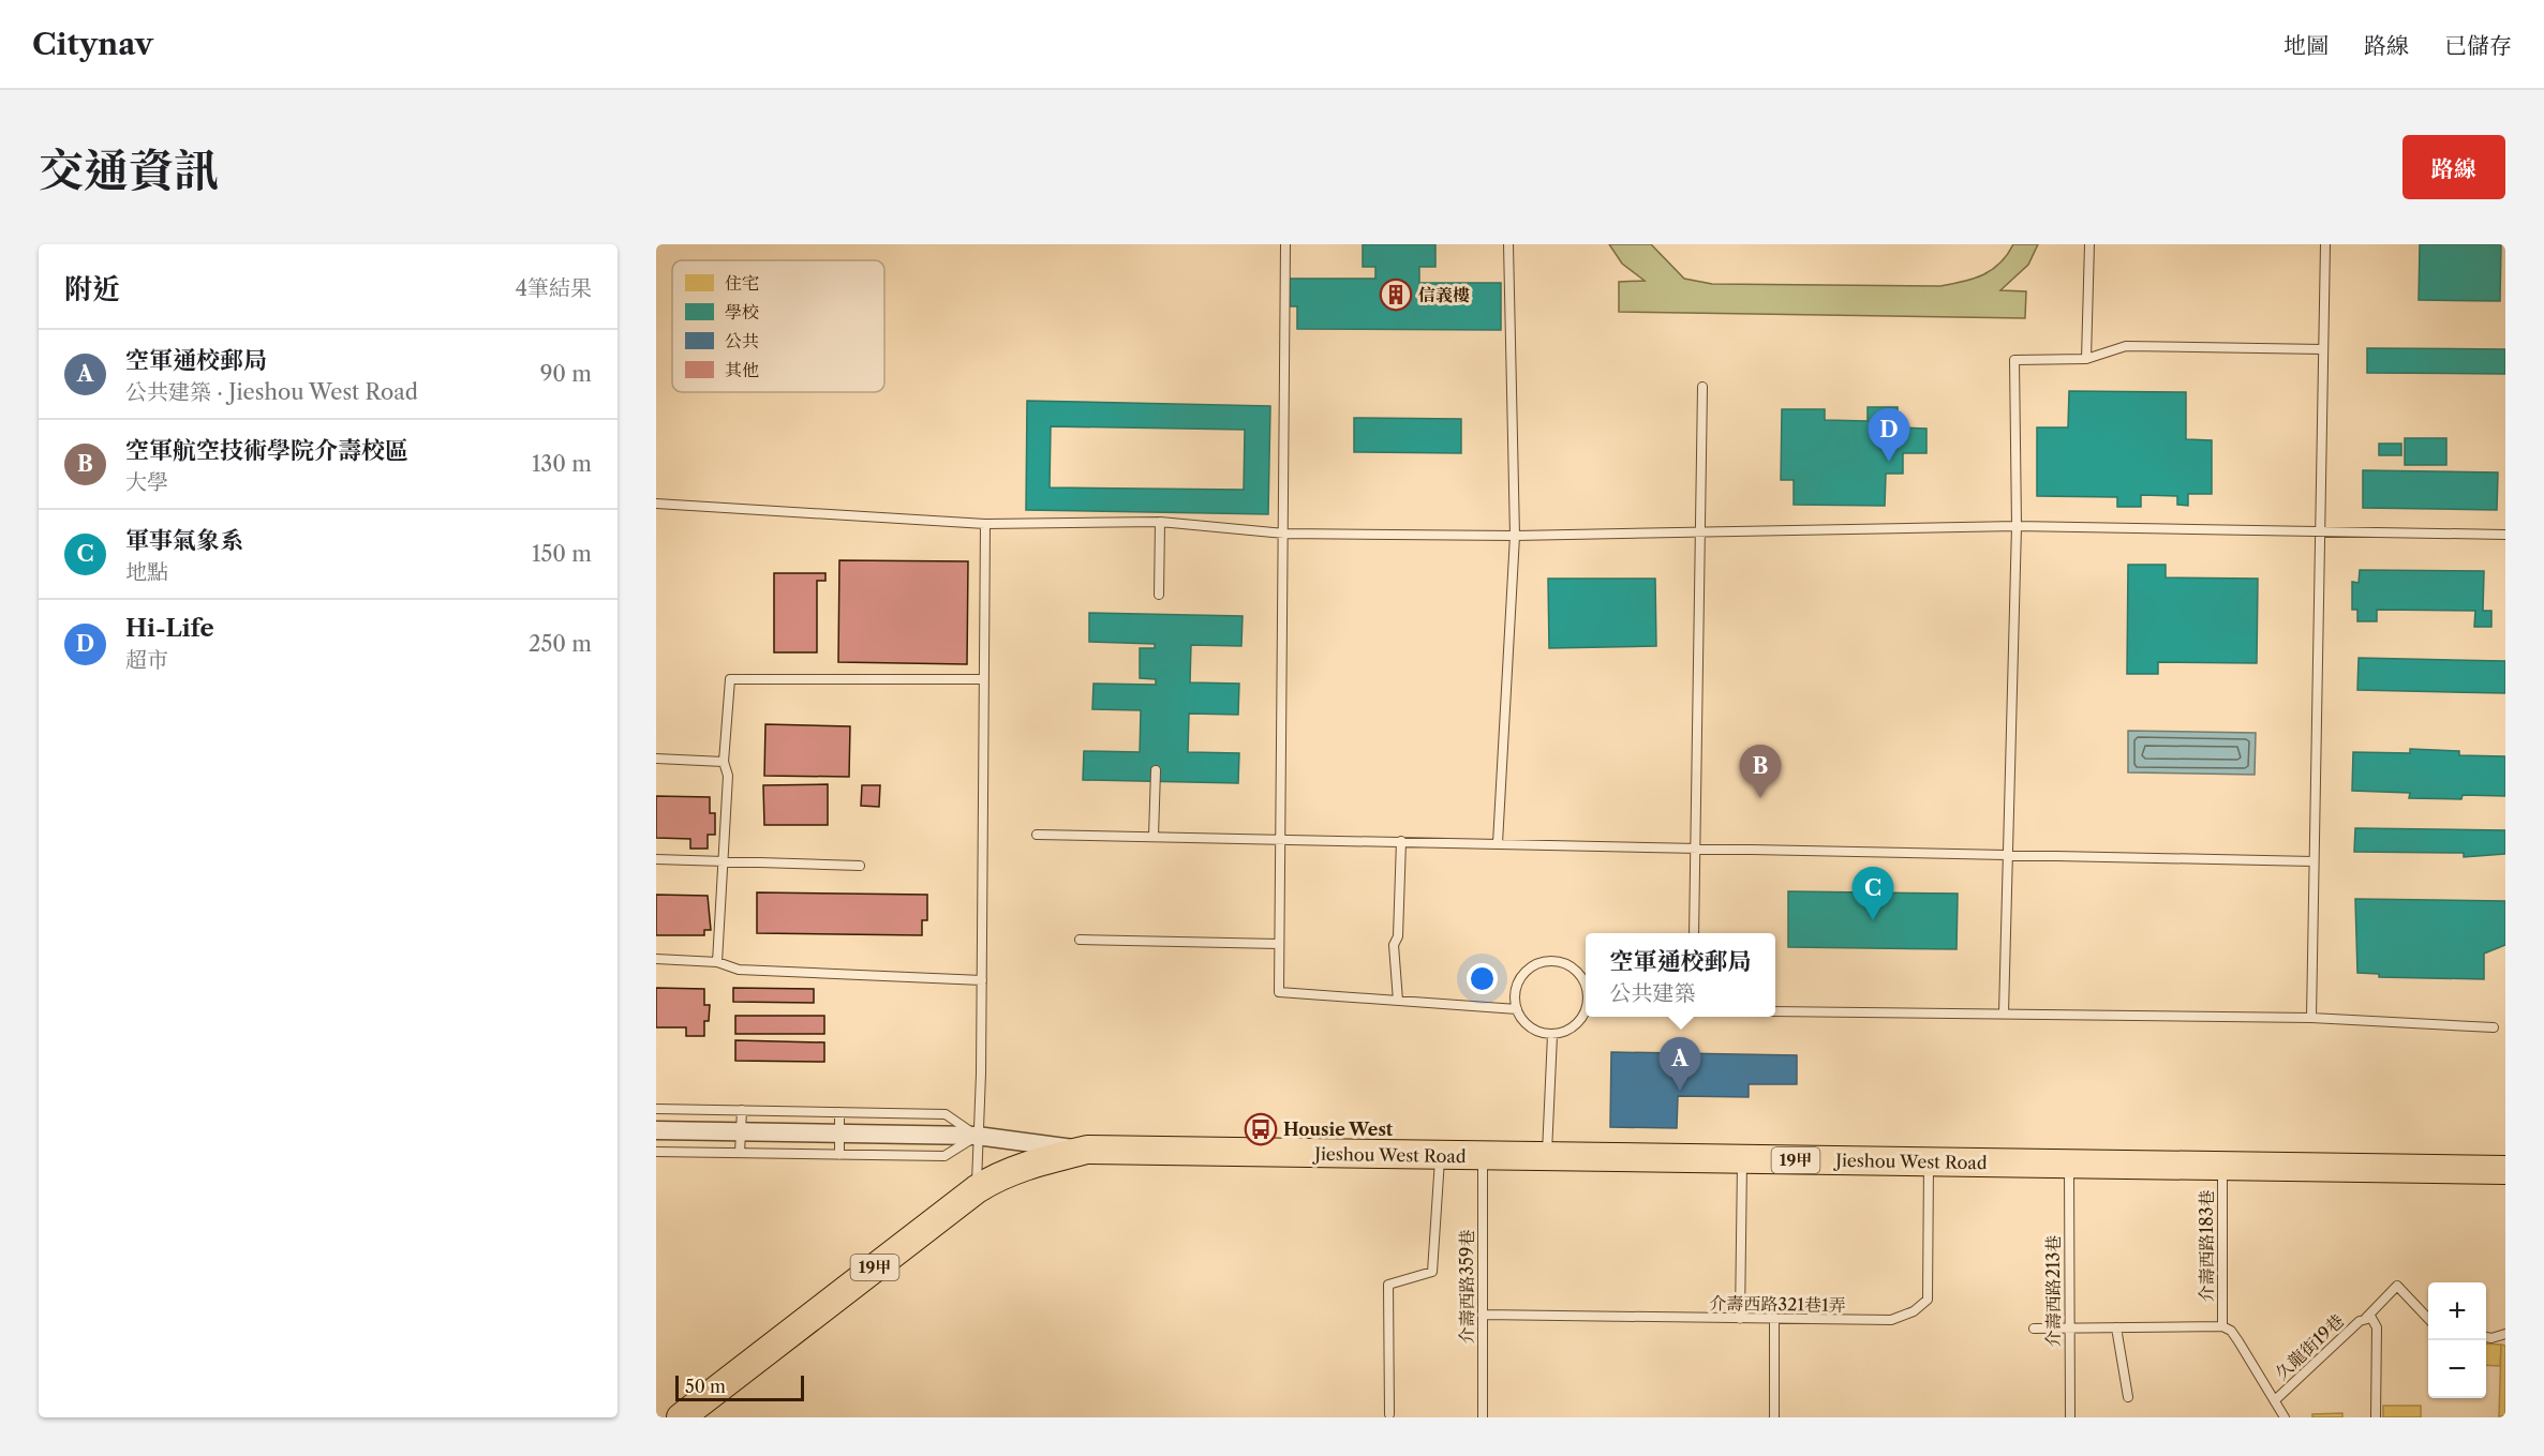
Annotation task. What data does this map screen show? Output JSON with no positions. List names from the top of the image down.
{
  "streets": {
    "main road": ["Jieshou West Road", "19甲"],
    "lane": [
      "介壽西路183巷",
      "介壽西路359巷",
      "介壽西路213巷",
      "介壽西路321巷1弄",
      "久龍街19巷"
    ]
  },
  "crossings": [
    ["Jieshou West Road", "介壽西路183巷"],
    ["Jieshou West Road", "介壽西路359巷"],
    ["Jieshou West Road", "介壽西路213巷"],
    ["Jieshou West Road", "介壽西路321巷1弄"],
    ["介壽西路359巷", "介壽西路321巷1弄"]
  ],
  "places": {
    "building": ["信義樓"],
    "bus stop": ["Housie West"]
  },
  "legend": [
    "住宅",
    "學校",
    "公共",
    "其他"
  ],
  "scale_bar": "50 m",
  "page": {
    "header": "Citynav",
    "nav": ["地圖", "路線", "已儲存"],
    "title": "交通資訊",
    "buttons": "路線",
    "heading": ["附近", "4筆結果"],
    "list": [
      {
        "mark": "A",
        "name": "空軍通校郵局",
        "note": "公共建築 · Jieshou West Road",
        "value": "90 m"
      },
      {
        "mark": "B",
        "name": "空軍航空技術學院介壽校區",
        "note": "大學",
        "value": "130 m"
      },
      {
        "mark": "C",
        "name": "軍事氣象系",
        "note": "地點",
        "value": "150 m"
      },
      {
        "mark": "D",
        "name": "Hi-Life",
        "note": "超市",
        "value": "250 m"
      }
    ],
    "pins": [
      "D",
      "B",
      "C",
      "A"
    ],
    "popup": ["空軍通校郵局", "公共建築"],
    "map_buttons": ["+", "−"],
    "scale": "50 m"
  }
}
